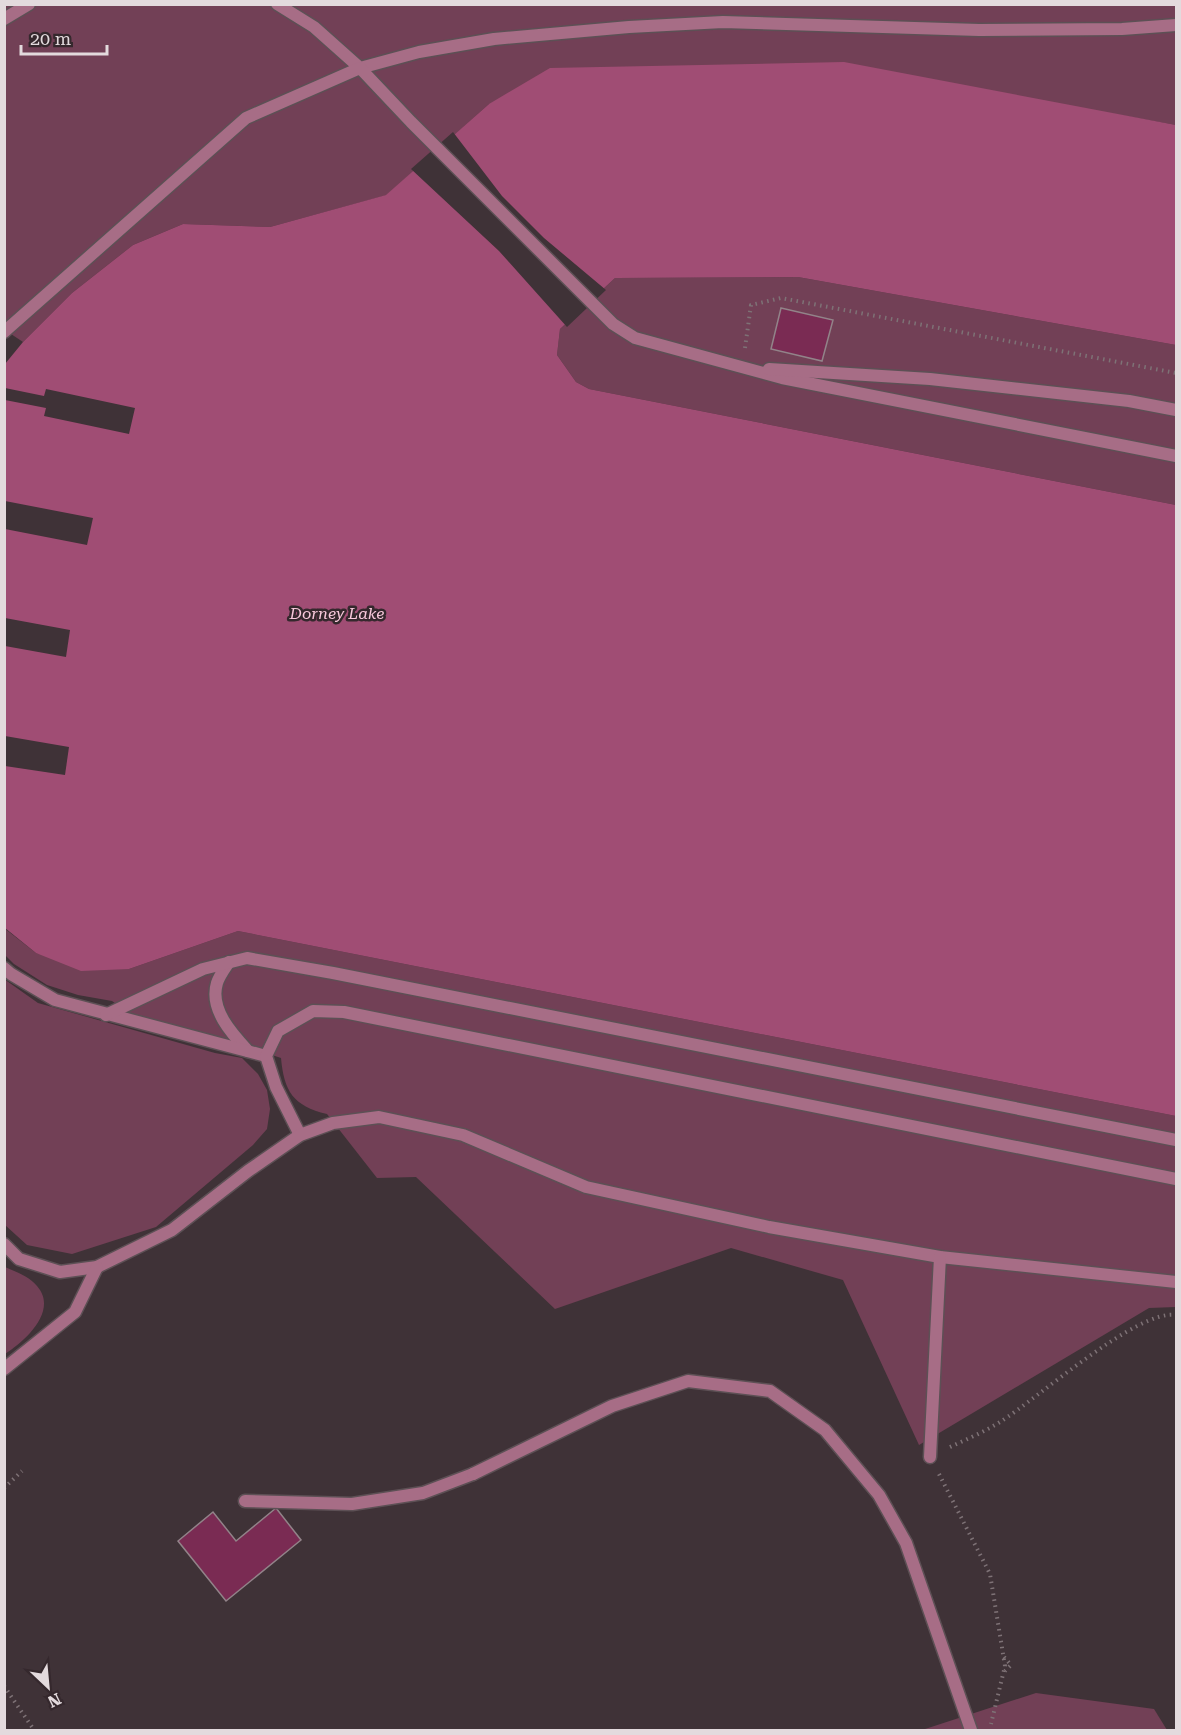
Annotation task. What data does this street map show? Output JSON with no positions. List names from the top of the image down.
{
  "water": ["Dorney Lake"],
  "scale_bar": "20 m",
  "north": "bottom right"
}
